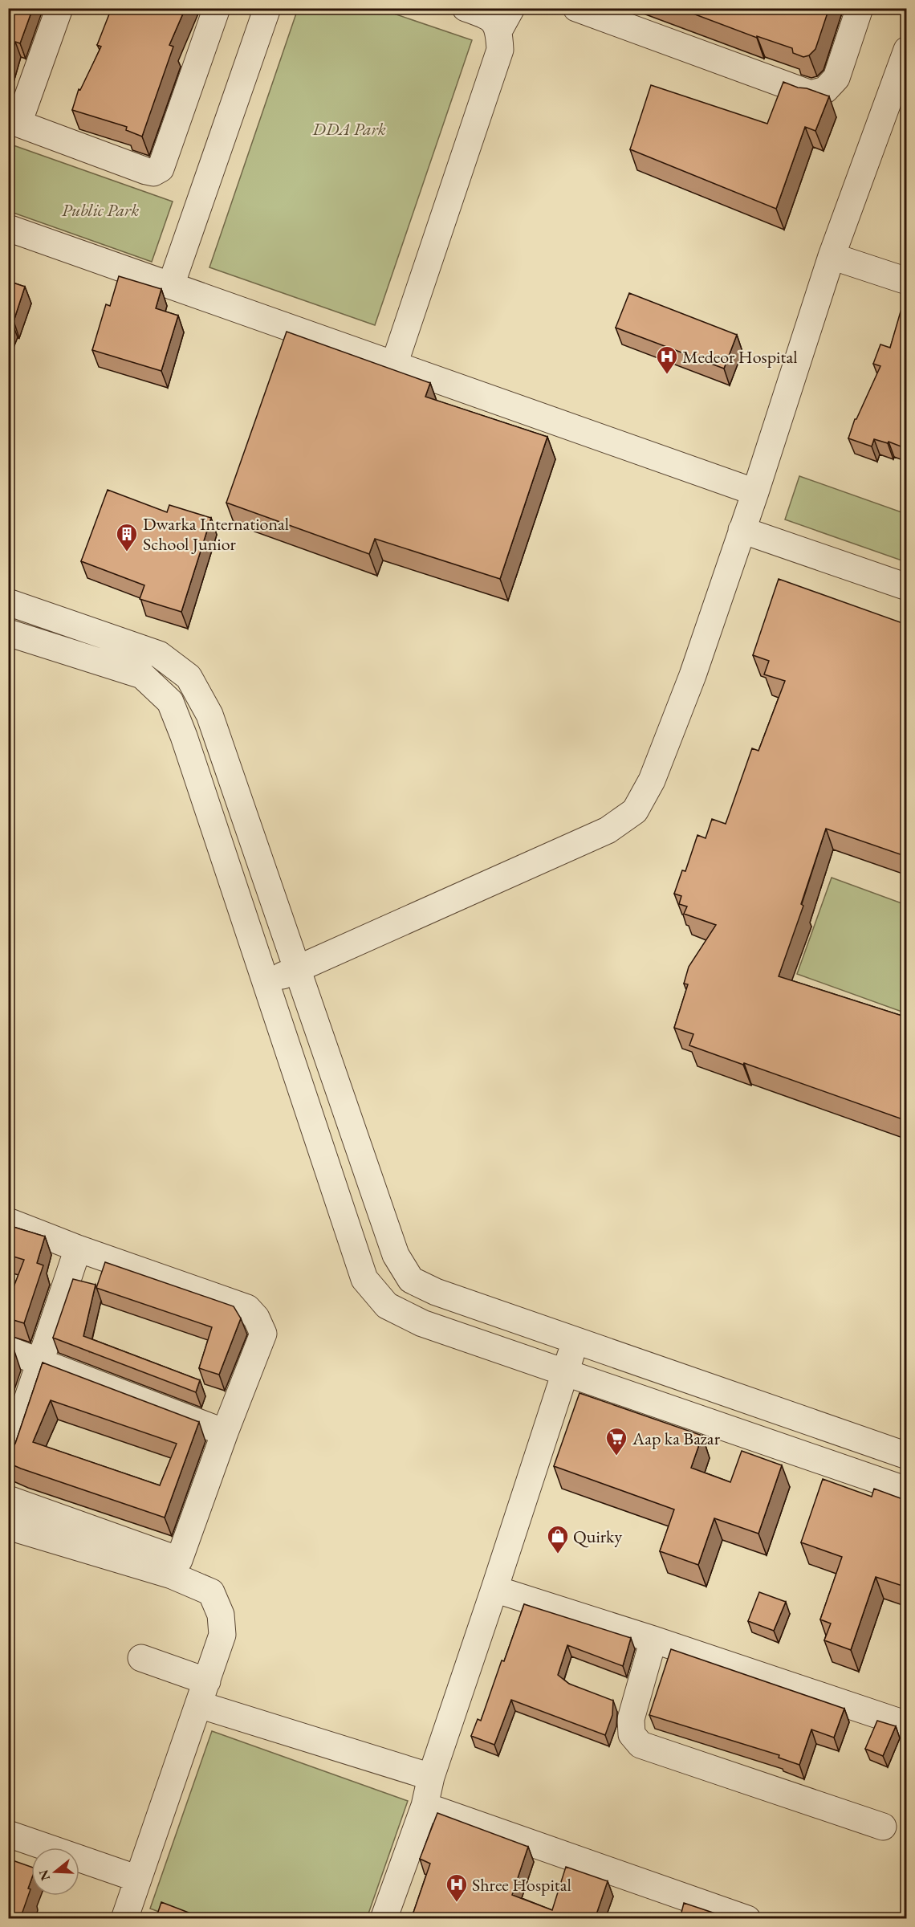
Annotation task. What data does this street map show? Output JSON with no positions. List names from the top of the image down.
{
  "parks": ["DDA Park", "Public Park"],
  "places": {
    "hospital": ["Medeor Hospital", "Shree Hospital"],
    "building": ["Dwarka International School Junior"],
    "supermarket": ["Aap ka Bazar"],
    "shop": ["Quirky"]
  },
  "north": "left"
}
